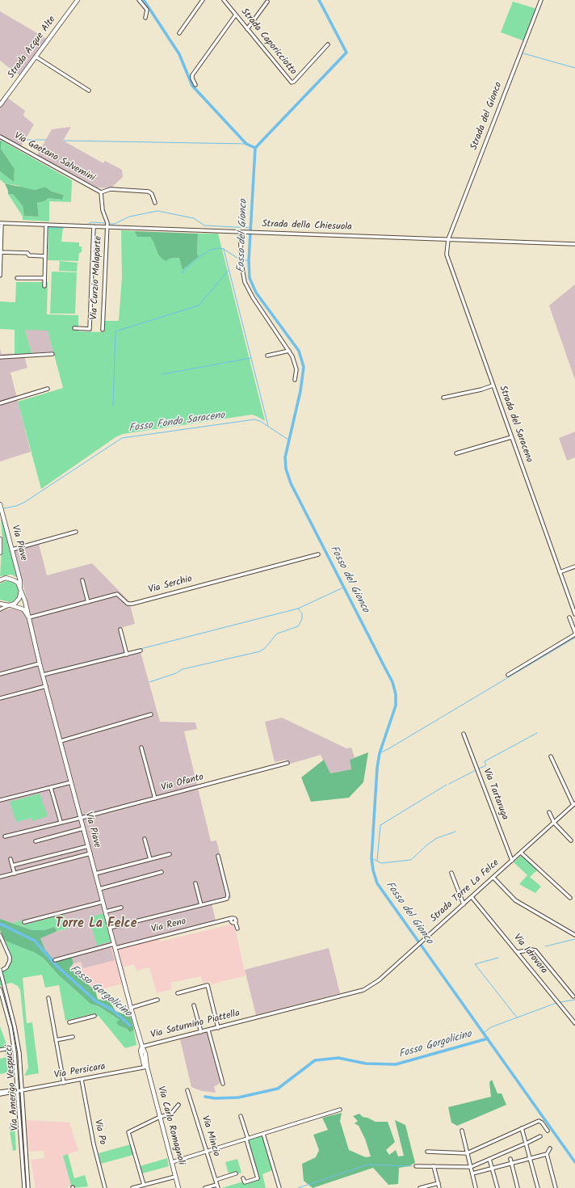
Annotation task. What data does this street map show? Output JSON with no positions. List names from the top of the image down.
{
  "streets": {
    "main road": ["Strada Acque Alte", "Via Piave", "Via Carlo Romagnoli"],
    "street": [
      "Strada Caporicciotto",
      "Strada del Gionco",
      "Via Gaetano Salvemini",
      "Strada della Chiesuola",
      "Via Curzio Malaparte",
      "Strada del Saraceno",
      "Via Serchio",
      "Via Ofanto",
      "Via Tartaruga",
      "Strada Torre La Felce",
      "Via Reno",
      "Via Idrovora",
      "Via Saturnino Piattella",
      "Via Persicara",
      "Via Amerigo Vespucci",
      "Via Po",
      "Via Mincio"
    ]
  },
  "crossings": [
    ["Strada del Gionco", "Strada della Chiesuola"],
    ["Strada del Gionco", "Strada del Saraceno"],
    ["Via Gaetano Salvemini", "Strada della Chiesuola"],
    ["Via Gaetano Salvemini", "Via Curzio Malaparte"],
    ["Strada della Chiesuola", "Via Curzio Malaparte"],
    ["Strada della Chiesuola", "Strada del Saraceno"],
    ["Via Piave", "Via Serchio"],
    ["Via Piave", "Via Ofanto"],
    ["Via Piave", "Via Reno"],
    ["Via Piave", "Via Saturnino Piattella"],
    ["Via Piave", "Via Persicara"],
    ["Via Piave", "Via Carlo Romagnoli"],
    ["Via Tartaruga", "Strada Torre La Felce"],
    ["Strada Torre La Felce", "Via Idrovora"],
    ["Strada Torre La Felce", "Via Saturnino Piattella"],
    ["Via Persicara", "Via Amerigo Vespucci"],
    ["Via Persicara", "Via Carlo Romagnoli"],
    ["Via Persicara", "Via Po"]
  ],
  "districts": ["Torre La Felce"],
  "water": ["Fosso del Gionco", "Fosso Fondo Saraceno", "Fosso Gorgolicino"]
}
